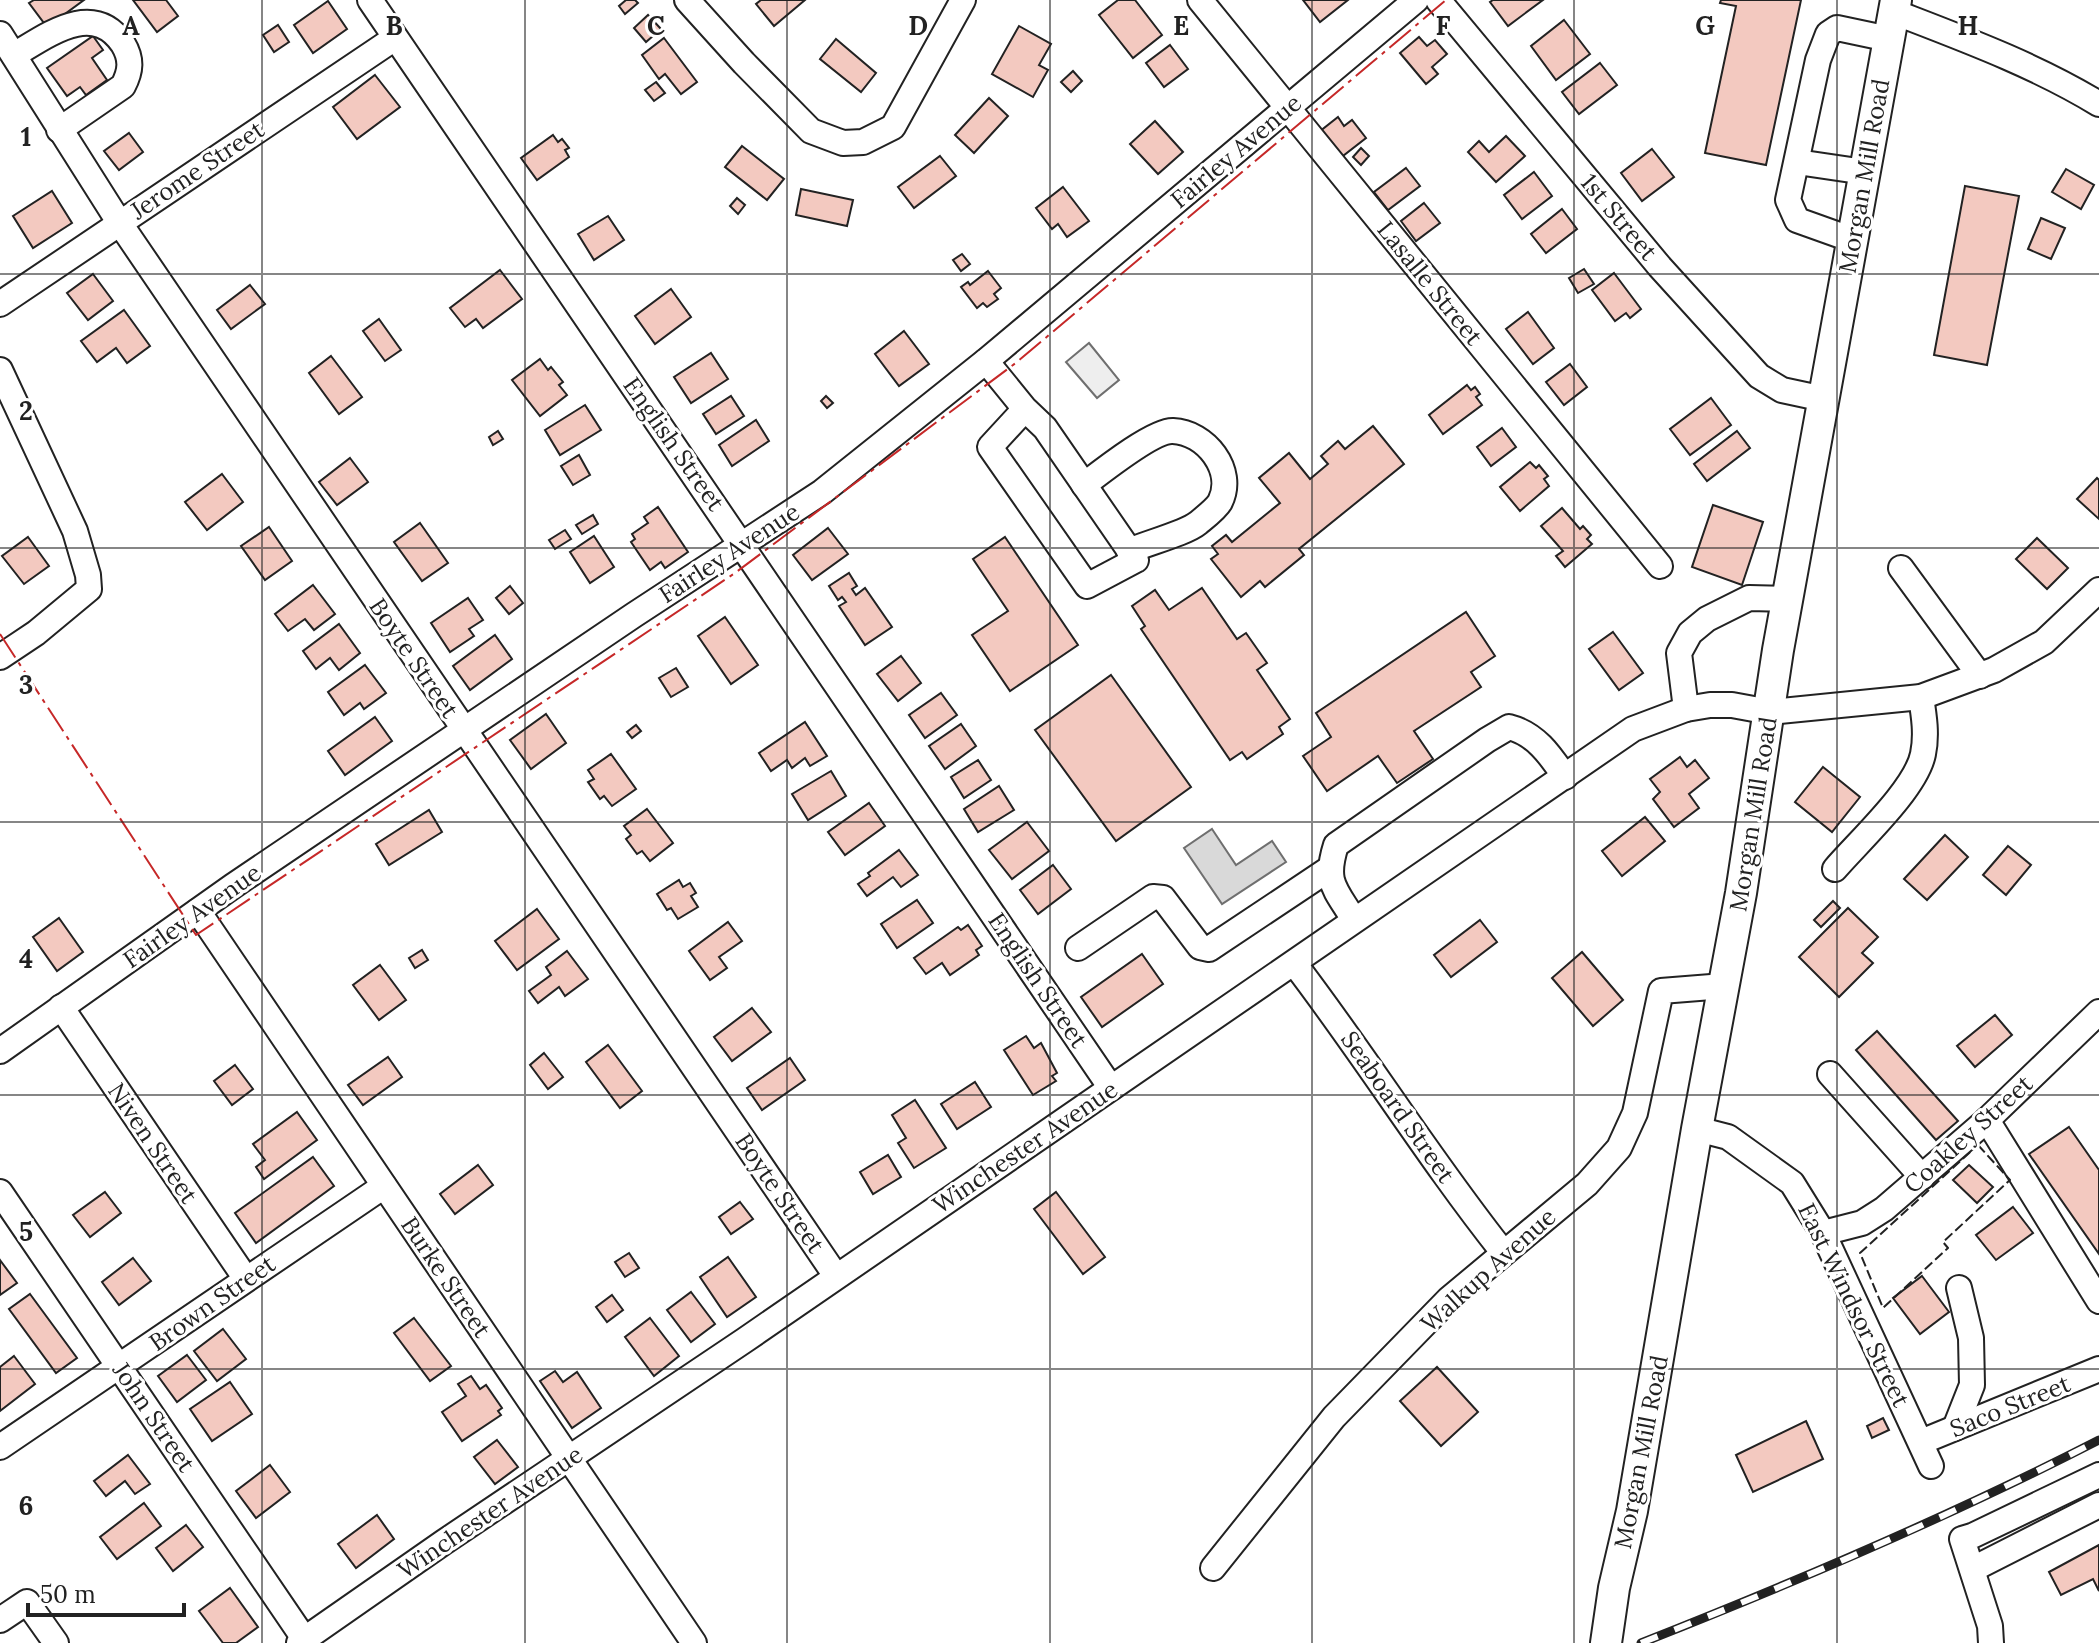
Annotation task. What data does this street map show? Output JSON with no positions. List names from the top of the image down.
{
  "streets": {
    "main road": ["Morgan Mill Road"],
    "street": [
      "Fairley Avenue",
      "Jerome Street",
      "1st Street",
      "Lasalle Street",
      "English Street",
      "Boyte Street",
      "Seaboard Street",
      "Coakley Street",
      "Niven Street",
      "Winchester Avenue",
      "Walkup Avenue",
      "Burke Street",
      "Brown Street",
      "East Windsor Street",
      "Saco Street",
      "John Street"
    ]
  },
  "crossings": [
    ["Fairley Avenue", "Lasalle Street"],
    ["Fairley Avenue", "English Street"],
    ["Fairley Avenue", "Boyte Street"],
    ["Fairley Avenue", "Niven Street"],
    ["Fairley Avenue", "Burke Street"],
    ["Jerome Street", "English Street"],
    ["Jerome Street", "Boyte Street"],
    ["Morgan Mill Road", "1st Street"],
    ["Morgan Mill Road", "Winchester Avenue"],
    ["Morgan Mill Road", "Walkup Avenue"],
    ["Morgan Mill Road", "East Windsor Street"],
    ["English Street", "Winchester Avenue"],
    ["Boyte Street", "Winchester Avenue"],
    ["Seaboard Street", "Winchester Avenue"],
    ["Seaboard Street", "Walkup Avenue"],
    ["Coakley Street", "East Windsor Street"],
    ["Niven Street", "Brown Street"],
    ["Winchester Avenue", "Burke Street"],
    ["Winchester Avenue", "John Street"],
    ["Burke Street", "Brown Street"],
    ["Brown Street", "John Street"],
    ["East Windsor Street", "Saco Street"]
  ],
  "scale_bar": "50 m",
  "grid": {
    "columns": [
      "A",
      "B",
      "C",
      "D",
      "E",
      "F",
      "G",
      "H"
    ],
    "rows": [
      "1",
      "2",
      "3",
      "4",
      "5",
      "6"
    ]
  }
}
